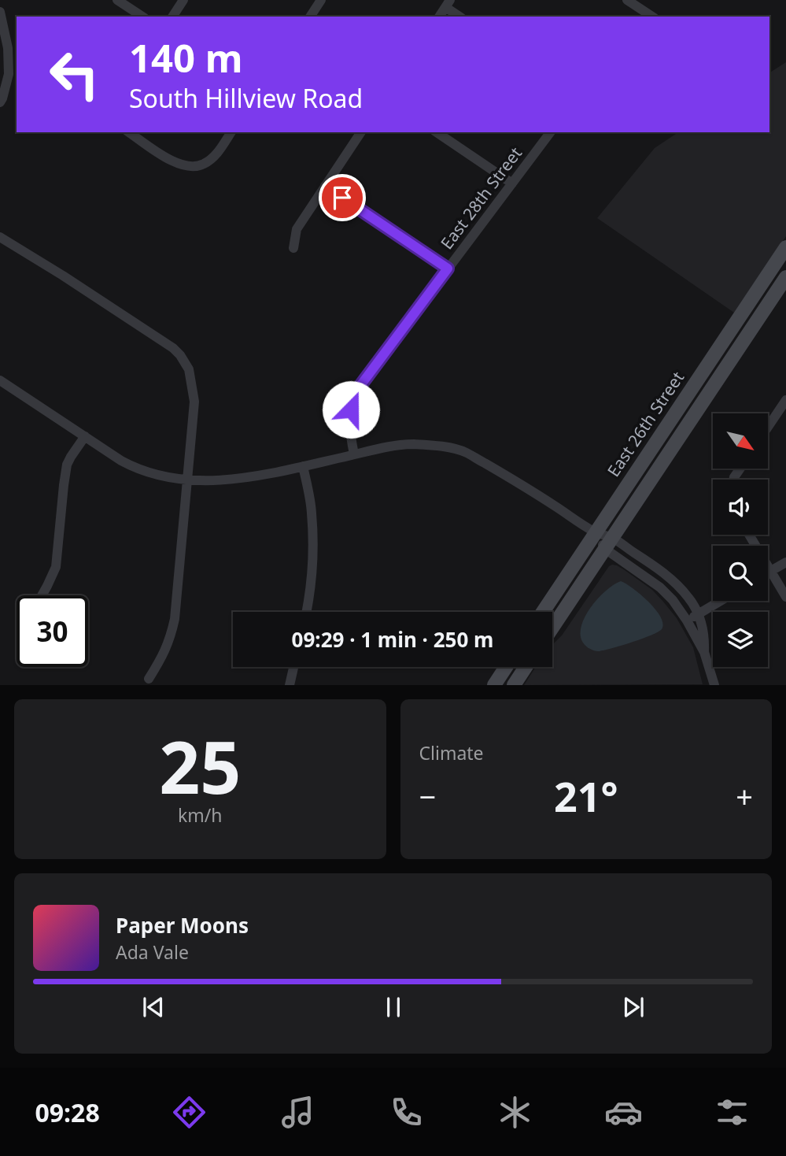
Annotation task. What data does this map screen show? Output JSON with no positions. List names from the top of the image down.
{
  "streets": {
    "main road": ["East 26th Street"],
    "street": ["East 28th Street"]
  },
  "north": "bottom right",
  "page": {
    "turn": ["140 m", "South Hillview Road"],
    "limit": "30",
    "trip": "09:29 · 1 min · 250 m",
    "tile": [
      ["25", "km/h"],
      "Climate"
    ],
    "heat": ["−", "21°", "+"],
    "song": ["Paper Moons", "Ada Vale"],
    "tabs": "09:28"
  }
}
